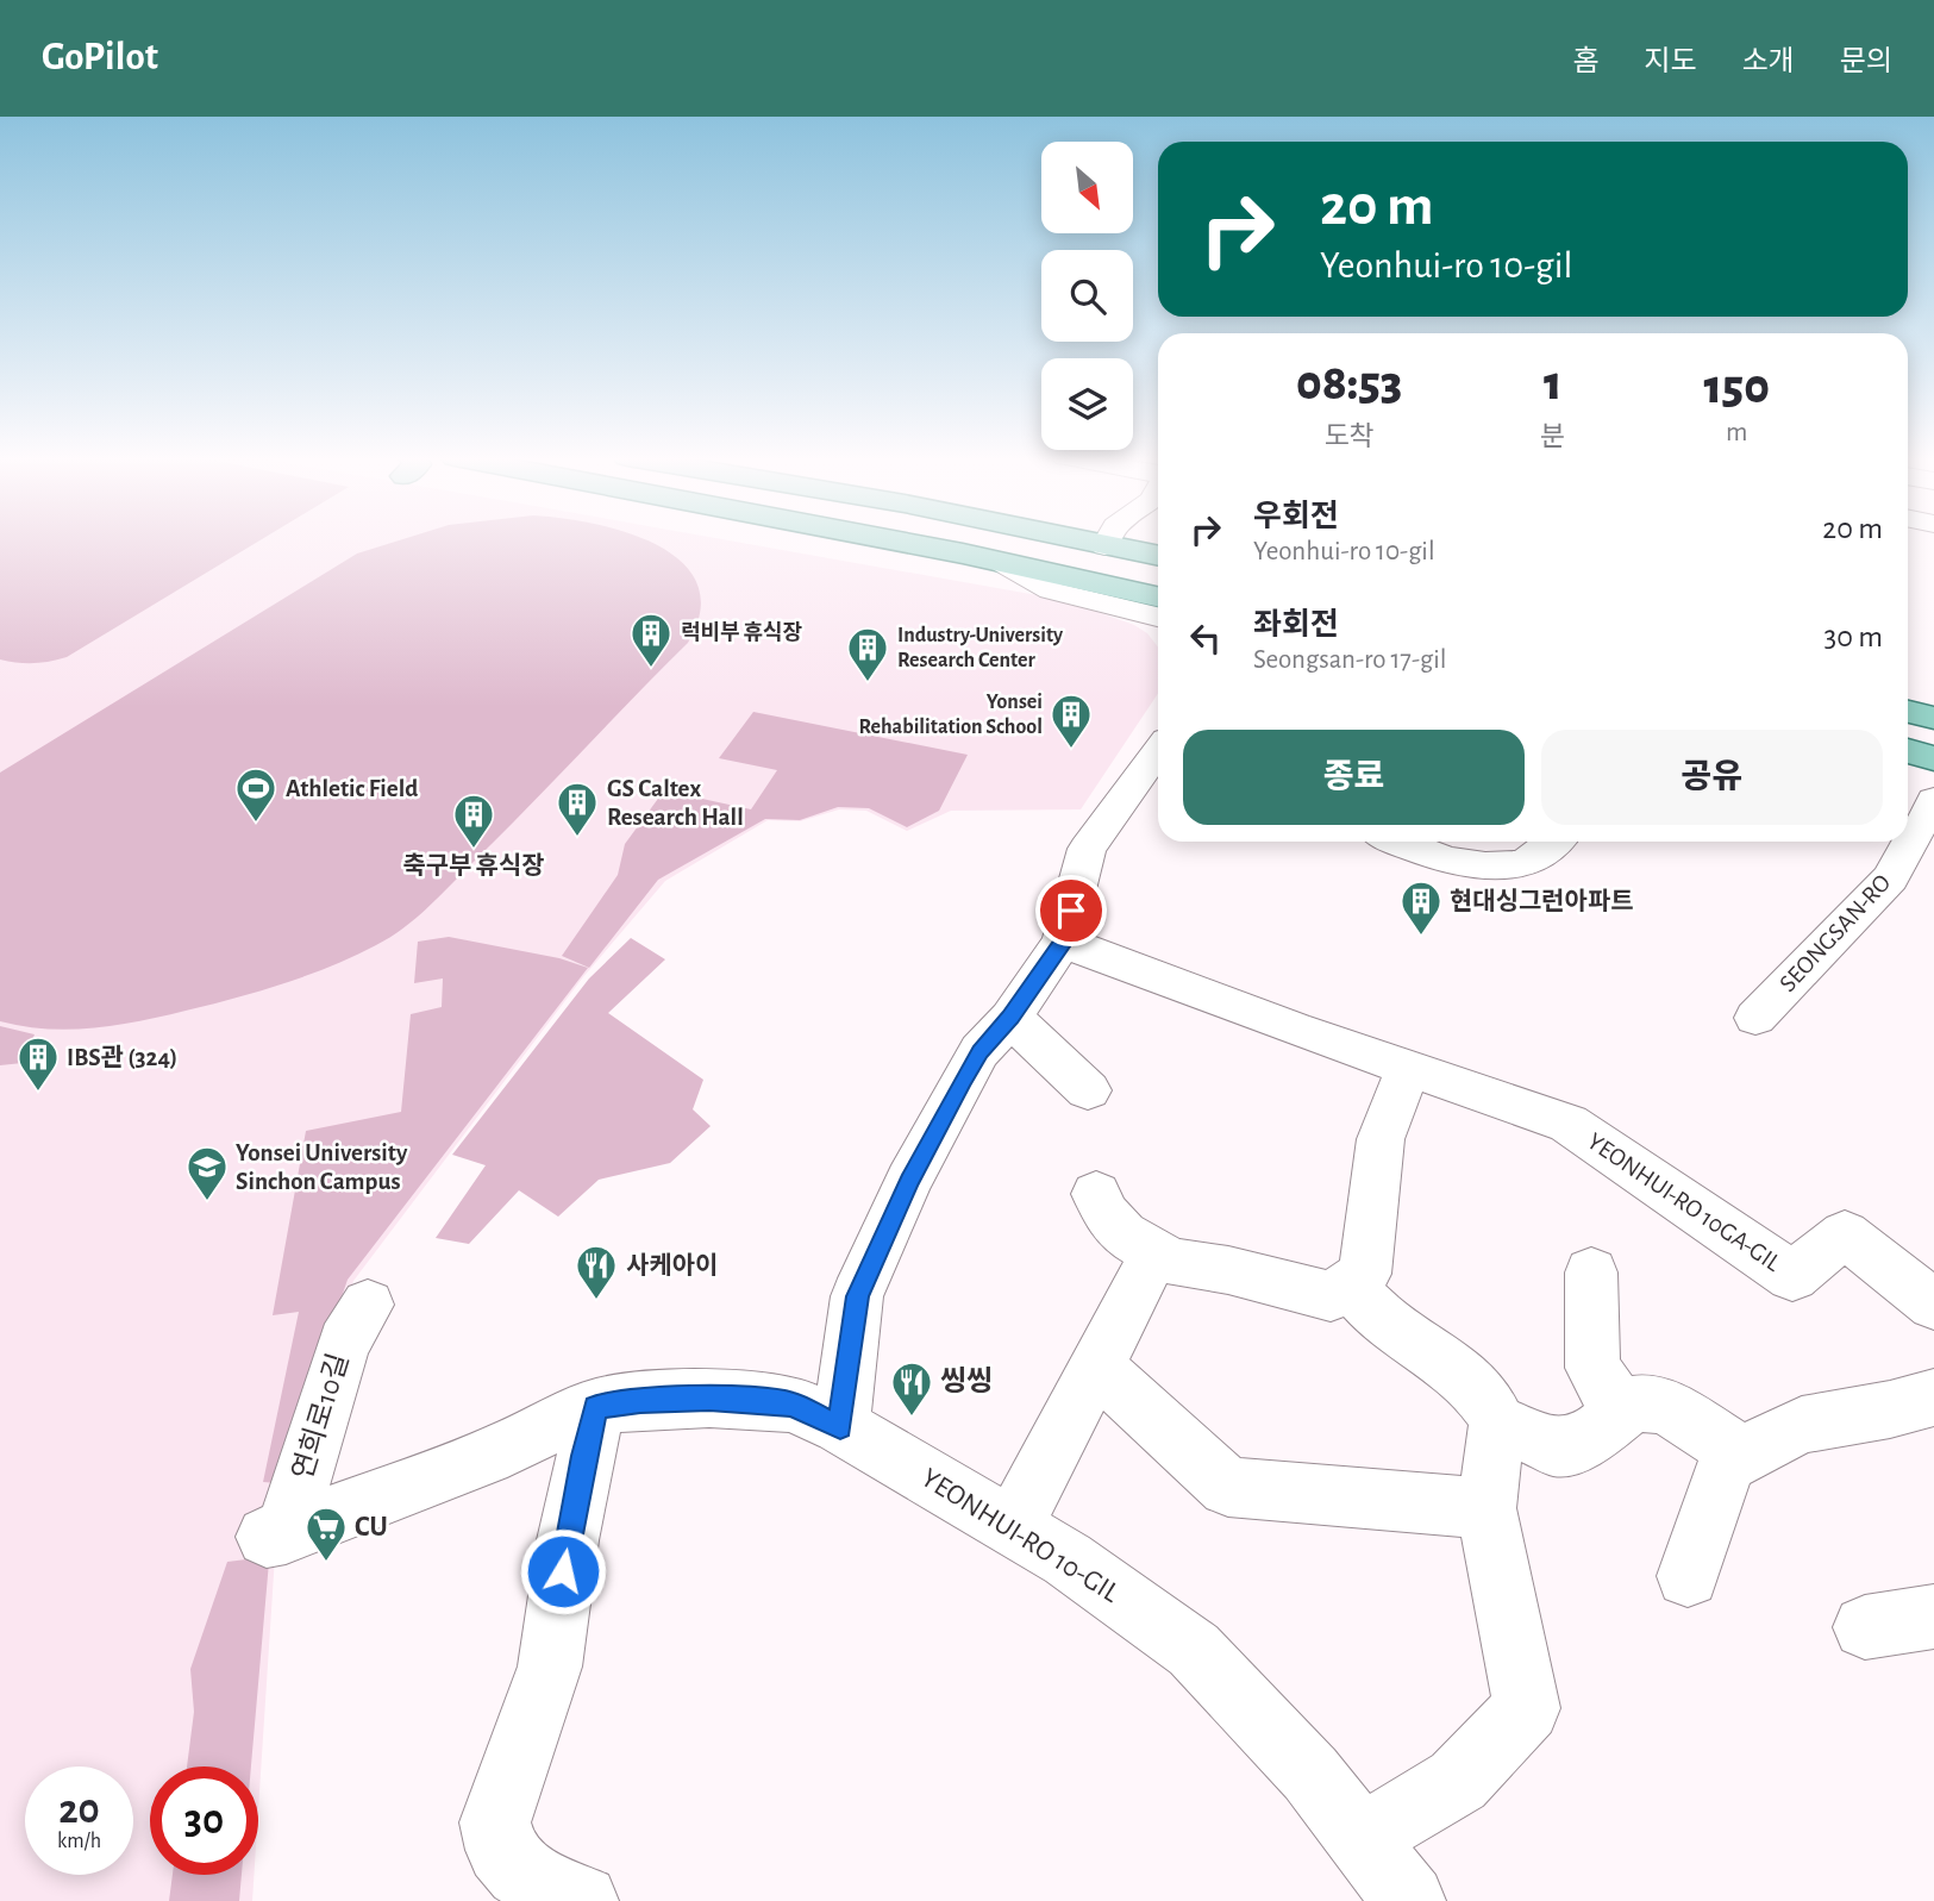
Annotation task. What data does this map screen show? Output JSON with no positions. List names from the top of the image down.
{
  "streets": {
    "street": [
      "SEONGSAN-RO",
      "YEONHUI-RO 10GA-GIL",
      "연희로10길",
      "YEONHUI-RO 10-GIL"
    ]
  },
  "crossings": [
    ["연희로10길", "YEONHUI-RO 10-GIL"]
  ],
  "places": {
    "building": [
      "럭비부 휴식장",
      "Industry-University Research Center",
      "Yonsei Rehabilitation School",
      "GS Caltex Research Hall",
      "축구부 휴식장",
      "현대싱그런아파트",
      "IBS관 (324)"
    ],
    "sports": ["Athletic Field"],
    "school or university": ["Yonsei University Sinchon Campus"],
    "restaurant": ["사케아이", "씽씽"],
    "supermarket": ["CU"]
  },
  "north": "bottom right",
  "page": {
    "header": "GoPilot",
    "nav": [
      "홈",
      "지도",
      "소개",
      "문의"
    ],
    "turn": ["20 m", "Yeonhui-ro 10-gil"],
    "eta": [
      "08:53",
      "도착",
      "1",
      "분",
      "150",
      "m"
    ],
    "list": [
      {
        "name": "우회전",
        "note": "Yeonhui-ro 10-gil",
        "value": "20 m"
      },
      {
        "name": "좌회전",
        "note": "Seongsan-ro 17-gil",
        "value": "30 m"
      }
    ],
    "buttons": ["종료", "공유"],
    "speed": "20 km/h",
    "limit": "30"
  }
}
